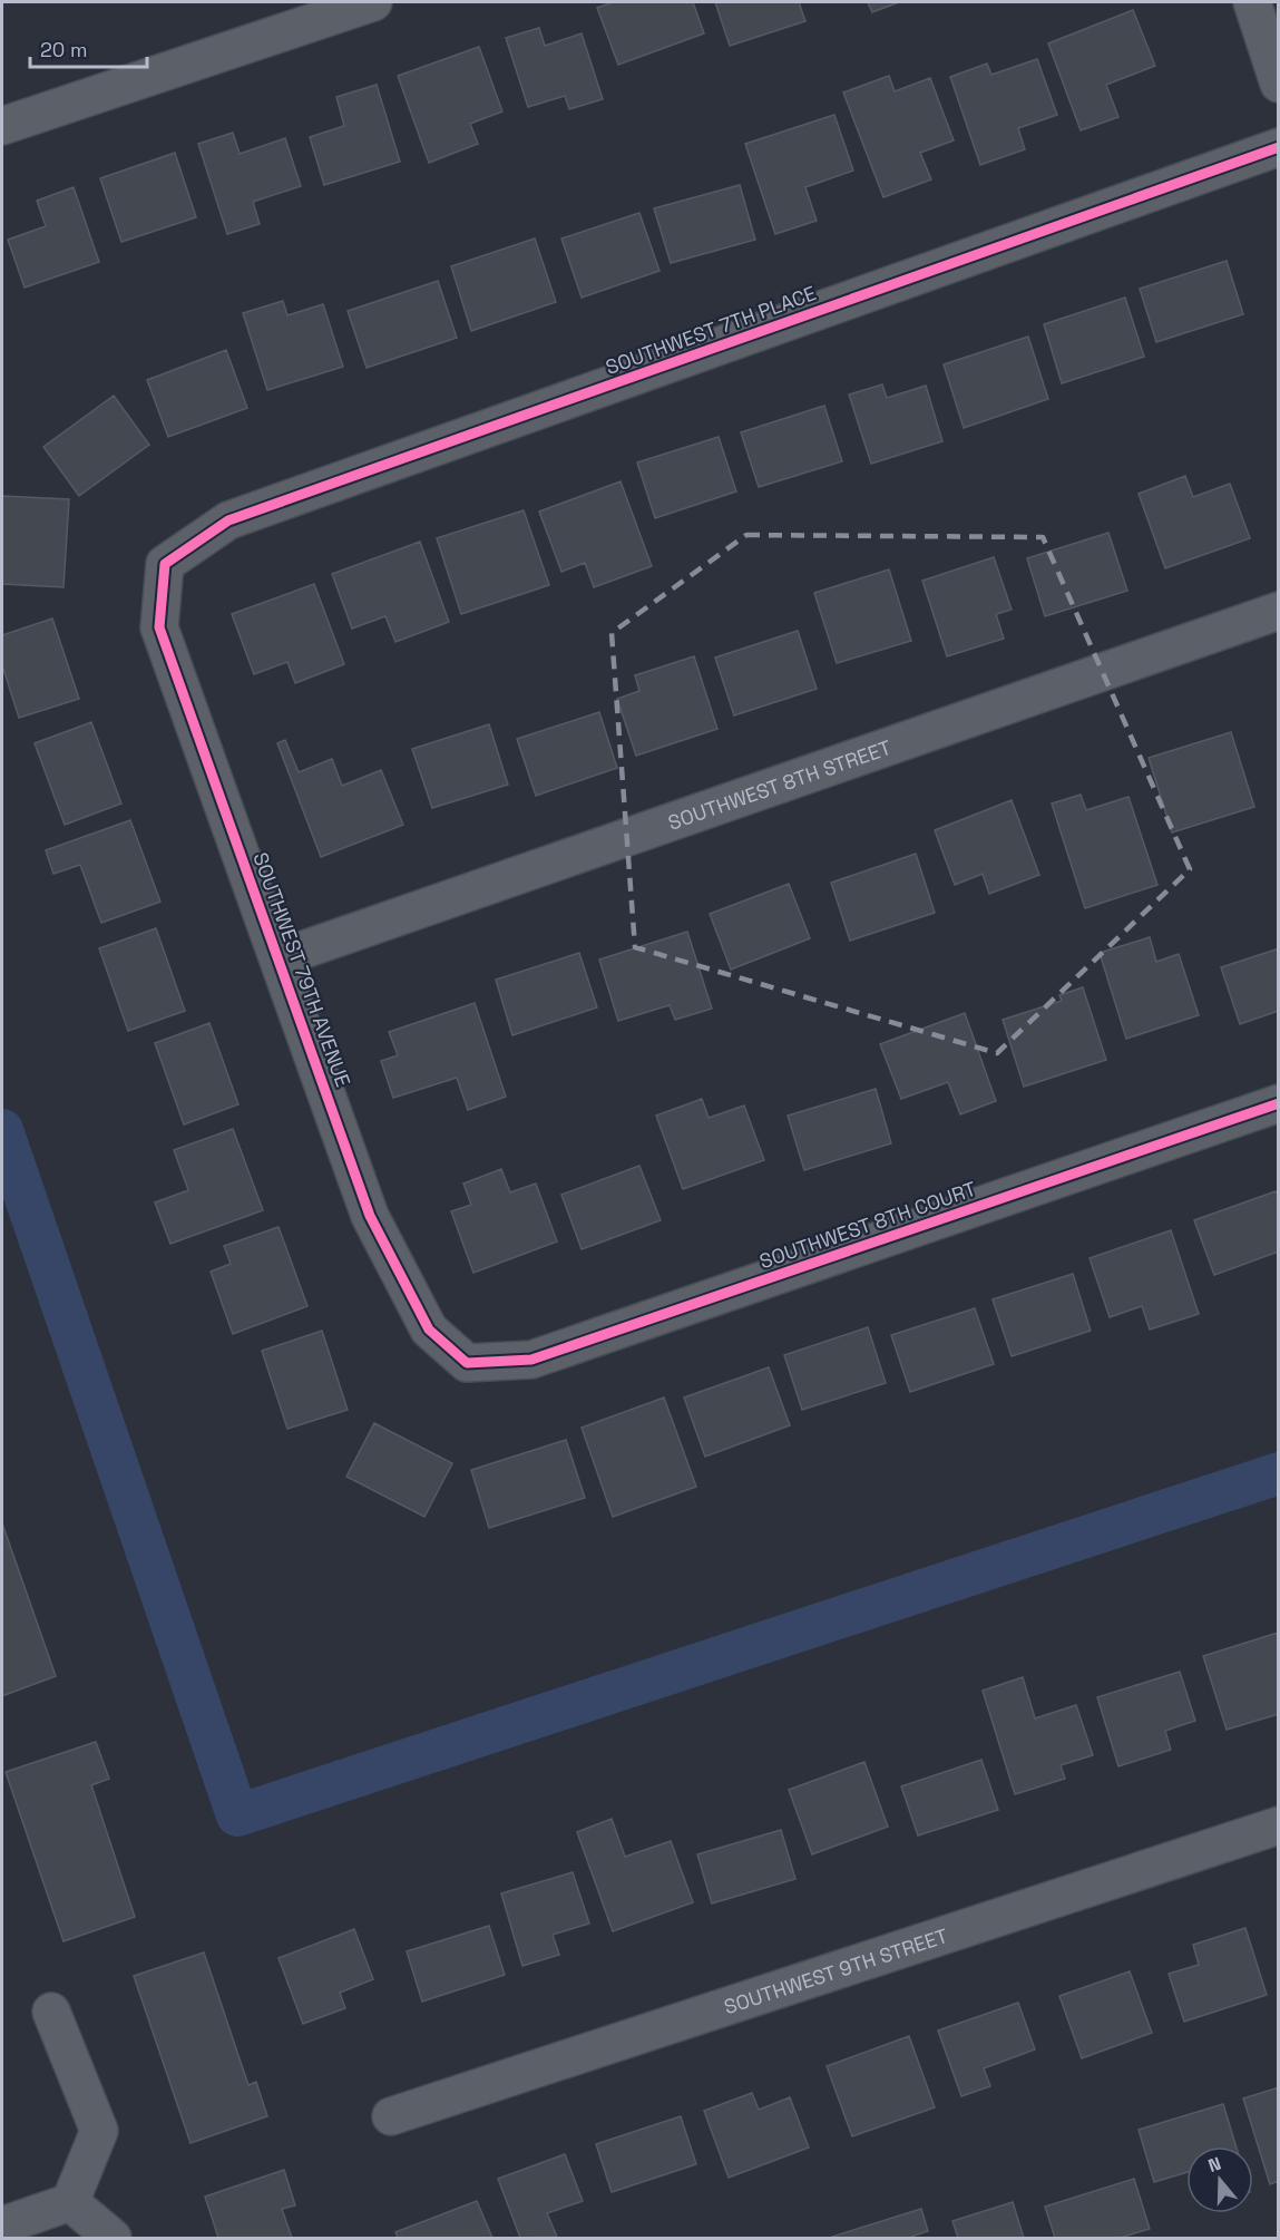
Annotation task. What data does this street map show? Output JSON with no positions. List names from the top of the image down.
{
  "streets": {
    "street": [
      "SOUTHWEST 7TH PLACE",
      "SOUTHWEST 8TH STREET",
      "SOUTHWEST 79TH AVENUE",
      "SOUTHWEST 8TH COURT",
      "SOUTHWEST 9TH STREET"
    ]
  },
  "crossings": [
    ["SOUTHWEST 7TH PLACE", "SOUTHWEST 79TH AVENUE"],
    ["SOUTHWEST 8TH STREET", "SOUTHWEST 79TH AVENUE"],
    ["SOUTHWEST 79TH AVENUE", "SOUTHWEST 8TH COURT"]
  ],
  "scale_bar": "20 m",
  "north": "top"
}
